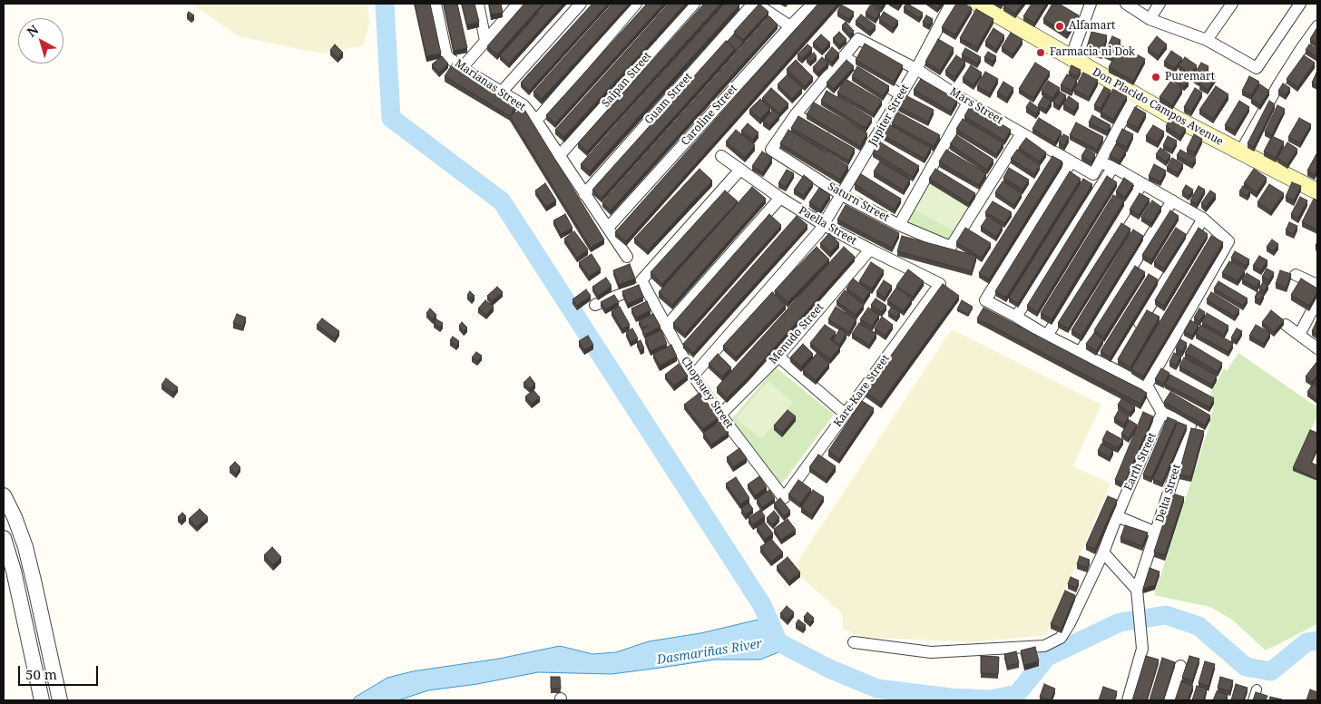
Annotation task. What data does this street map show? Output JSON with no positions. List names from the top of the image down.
{
  "streets": {
    "main road": ["Don Placido Campos Avenue"],
    "street": [
      "Saipan Street",
      "Marianas Street",
      "Guam Street",
      "Mars Street",
      "Caroline Street",
      "Jupiter Street",
      "Saturn Street",
      "Paella Street",
      "Menudo Street",
      "Kare-Kare Street",
      "Chopsuey Street",
      "Earth Street",
      "Delta Street"
    ]
  },
  "crossings": [
    ["Saipan Street", "Marianas Street"],
    ["Marianas Street", "Guam Street"],
    ["Marianas Street", "Caroline Street"],
    ["Mars Street", "Jupiter Street"],
    ["Jupiter Street", "Saturn Street"],
    ["Jupiter Street", "Paella Street"],
    ["Jupiter Street", "Chopsuey Street"],
    ["Paella Street", "Menudo Street"],
    ["Paella Street", "Kare-Kare Street"],
    ["Menudo Street", "Chopsuey Street"],
    ["Kare-Kare Street", "Chopsuey Street"],
    ["Earth Street", "Delta Street"]
  ],
  "water": ["Dasmariñas River"],
  "places": ["Alfamart", "Farmacia ni Dok", "Puremart"],
  "scale_bar": "50 m",
  "north": "top left"
}
